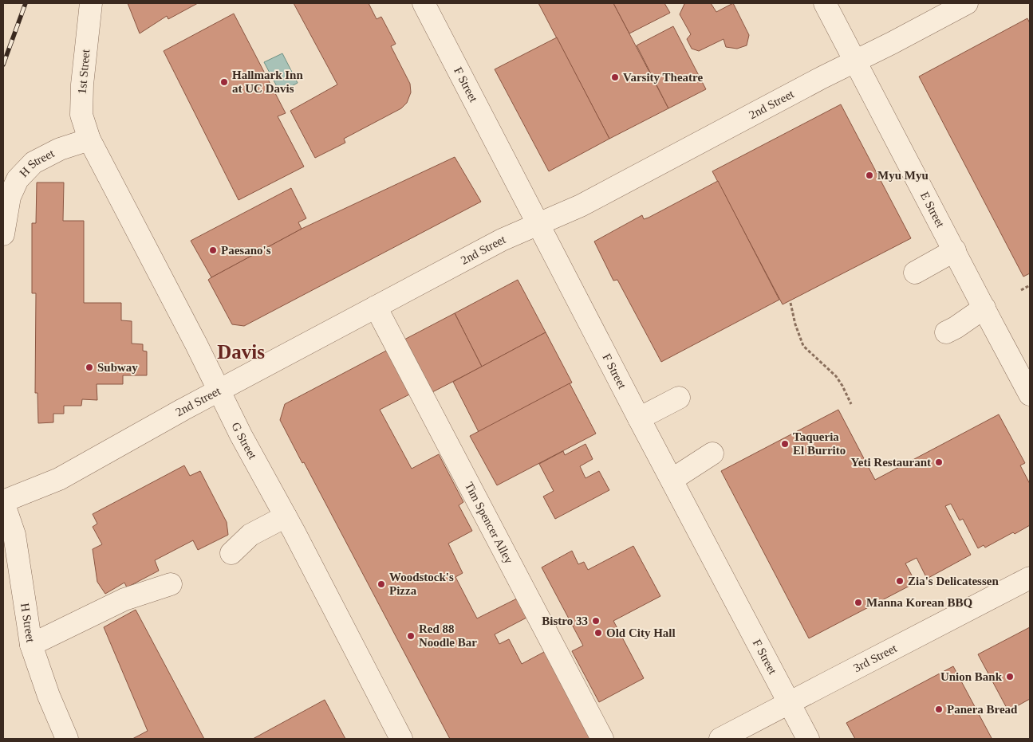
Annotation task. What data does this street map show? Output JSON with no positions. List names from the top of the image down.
{
  "streets": {
    "street": [
      "1st Street",
      "F Street",
      "2nd Street",
      "H Street",
      "E Street",
      "G Street",
      "Tim Spencer Alley",
      "3rd Street"
    ]
  },
  "crossings": [
    ["1st Street", "H Street"],
    ["1st Street", "G Street"],
    ["F Street", "2nd Street"],
    ["F Street", "3rd Street"],
    ["2nd Street", "H Street"],
    ["2nd Street", "E Street"],
    ["2nd Street", "G Street"],
    ["2nd Street", "Tim Spencer Alley"],
    ["H Street", "G Street"]
  ],
  "districts": ["Davis"],
  "places": [
    "Varsity Theatre",
    "Hallmark Inn at UC Davis",
    "Myu Myu",
    "Paesano's",
    "Subway",
    "Taqueria El Burrito",
    "Yeti Restaurant",
    "Zia's Delicatessen",
    "Woodstock's Pizza",
    "Manna Korean BBQ",
    "Bistro 33",
    "Old City Hall",
    "Red 88 Noodle Bar",
    "Union Bank",
    "Panera Bread"
  ]
}
